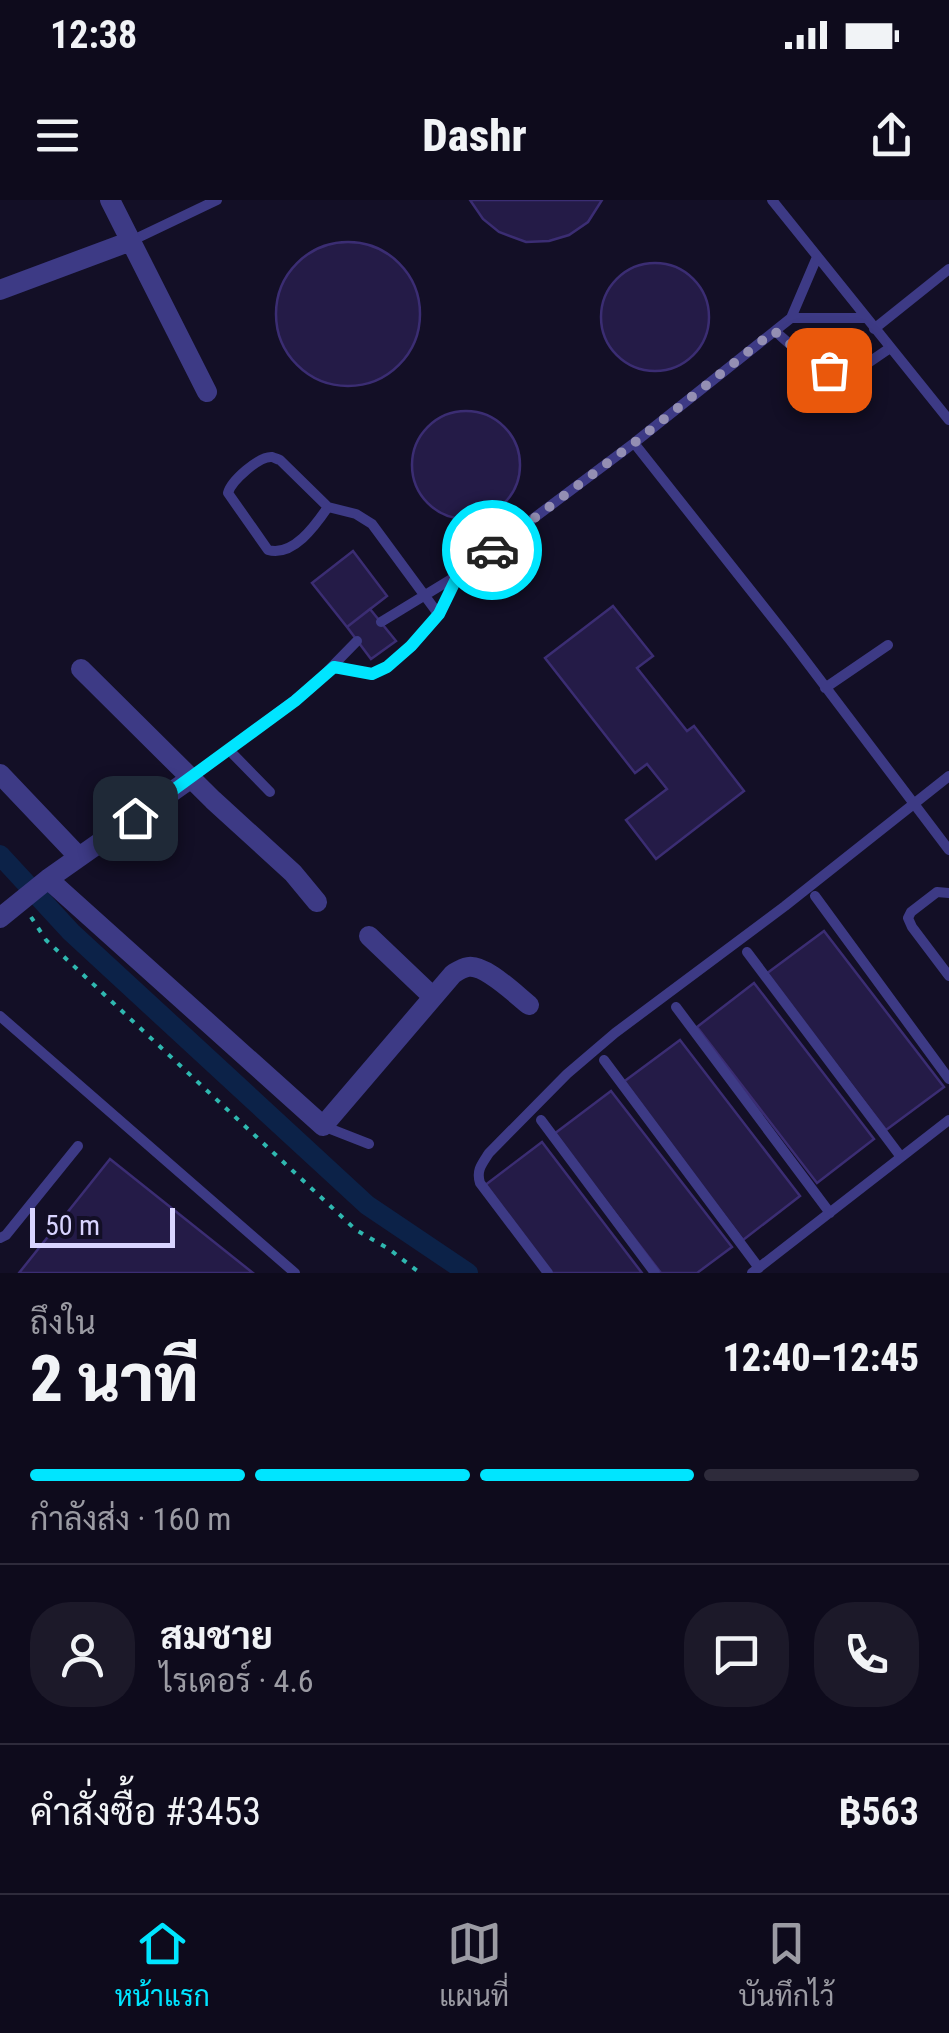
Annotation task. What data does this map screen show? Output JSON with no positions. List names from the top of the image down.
{
  "scale_bar": "50 m",
  "page": {
    "status": "12:38",
    "header": "Dashr",
    "scale": "50 m",
    "heading": ["2 นาที", "ถึงใน", "12:40–12:45"],
    "panel": [
      "สมชาย",
      "ไรเดอร์ · 4.6",
      "คำสั่งซื้อ #3453",
      "฿563"
    ],
    "bar": "กำลังส่ง · 160 m",
    "tabs": ["หน้าแรก", "แผนที่", "บันทึกไว้"]
  }
}
